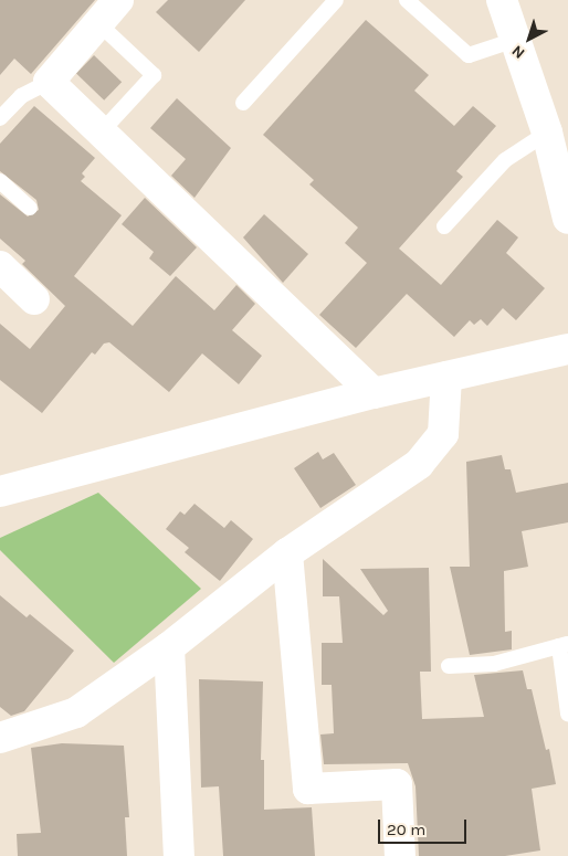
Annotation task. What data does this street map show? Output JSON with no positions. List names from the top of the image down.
{
  "scale_bar": "20 m",
  "north": "bottom left"
}
